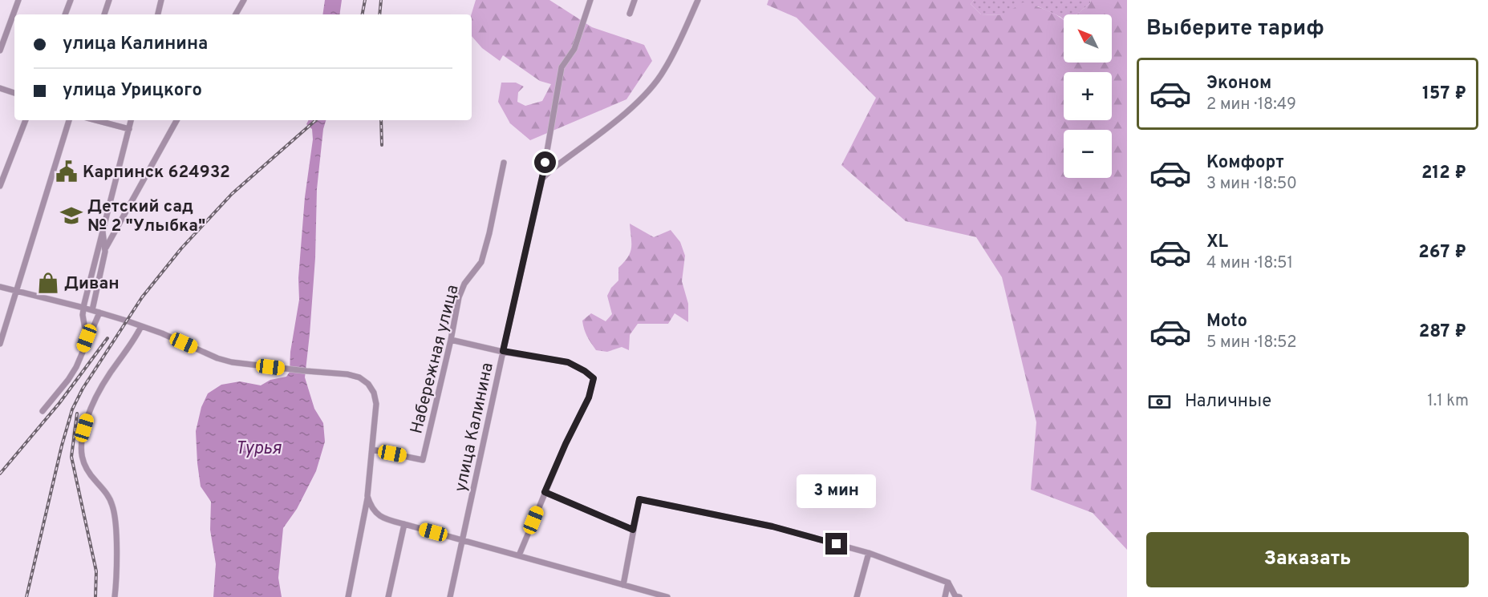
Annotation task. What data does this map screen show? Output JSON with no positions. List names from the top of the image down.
{
  "streets": {
    "street": ["Набережная улица", "улица Калинина"]
  },
  "water": ["Турья"],
  "places": {
    "public building": ["Карпинск 624932"],
    "school or university": ["Детский сад № 2 \"Улыбка\""],
    "shop": ["Диван"]
  },
  "north": "top left",
  "page": {
    "heading": "Выберите тариф",
    "map_buttons": ["+", "−"],
    "banner": ["улица Калинина", "улица Урицкого"],
    "list": [
      {
        "name": "Эконом",
        "note": "2 мин · 18:49",
        "value": "157 ₽"
      },
      {
        "name": "Комфорт",
        "note": "3 мин · 18:50",
        "value": "212 ₽"
      },
      {
        "name": "XL",
        "note": "4 мин · 18:51",
        "value": "267 ₽"
      },
      {
        "name": "Moto",
        "note": "5 мин · 18:52",
        "value": "287 ₽"
      }
    ],
    "pay": ["Наличные", "1.1 km"],
    "bubble": "3 мин",
    "buttons": "Заказать"
  }
}
